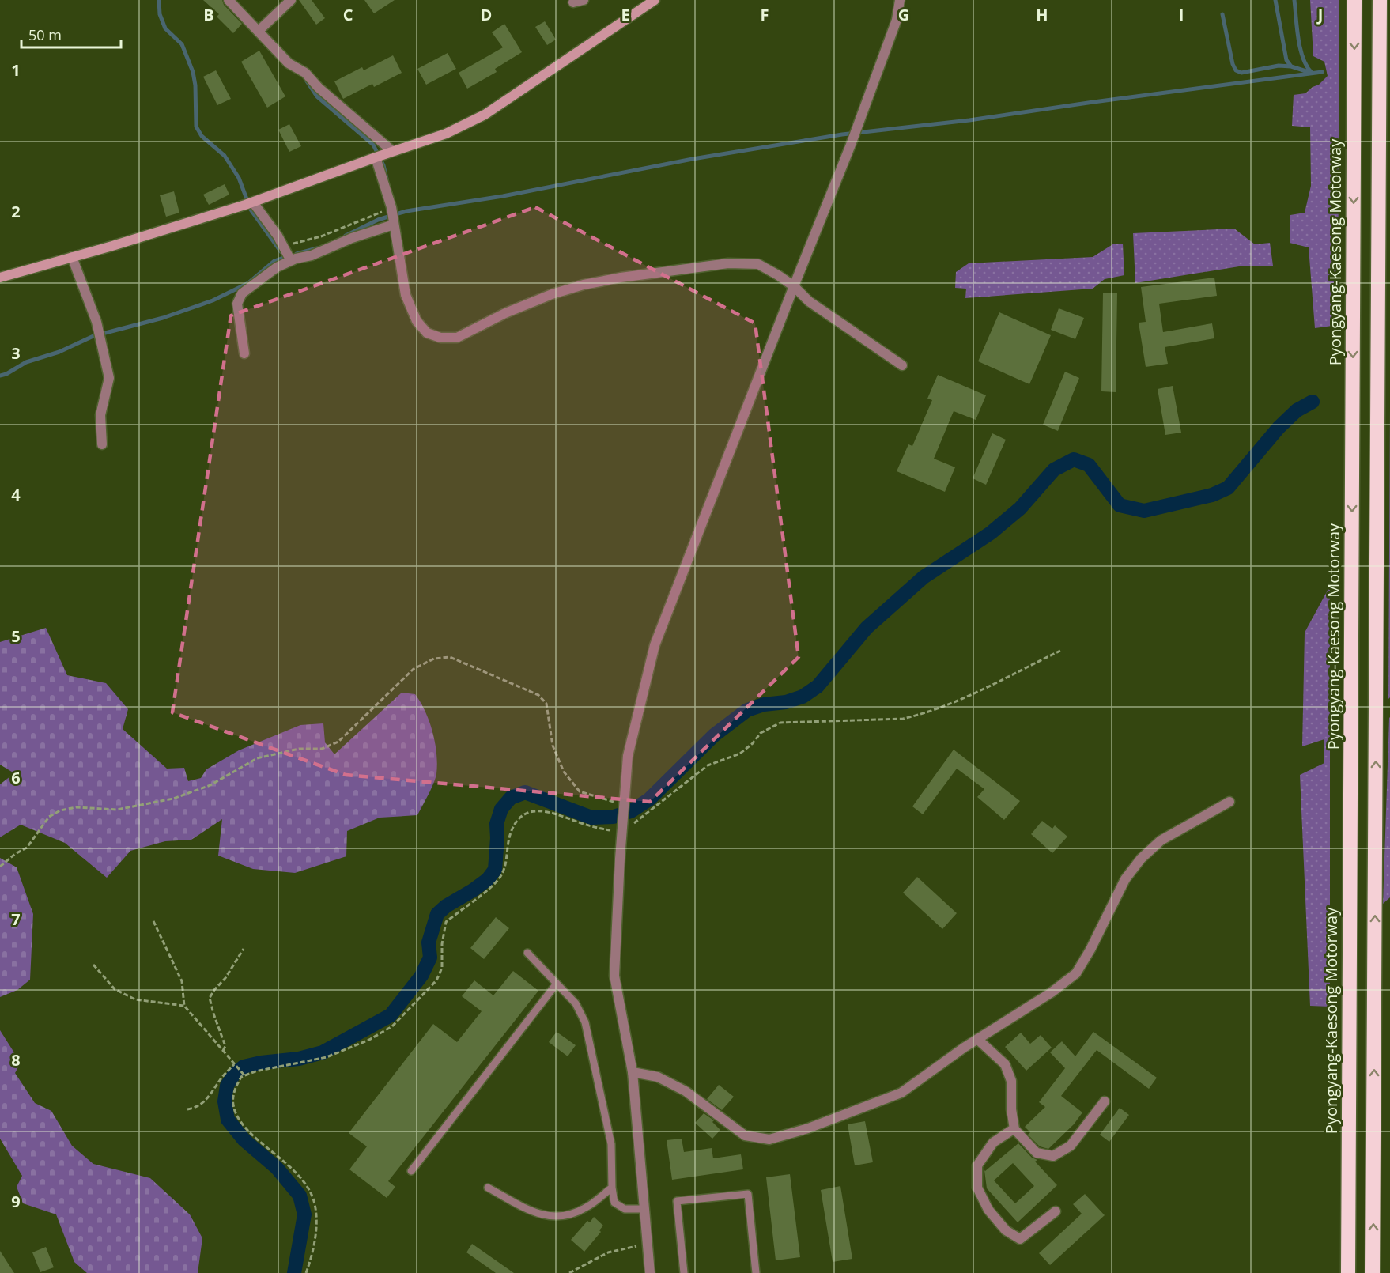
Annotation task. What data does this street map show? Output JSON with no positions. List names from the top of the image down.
{
  "streets": {
    "highway": ["Pyongyang-Kaesong Motorway"]
  },
  "scale_bar": "50 m",
  "grid": {
    "columns": [
      "B",
      "C",
      "D",
      "E",
      "F",
      "G",
      "H",
      "I",
      "J"
    ],
    "rows": [
      "1",
      "2",
      "3",
      "4",
      "5",
      "6",
      "7",
      "8",
      "9"
    ]
  }
}
